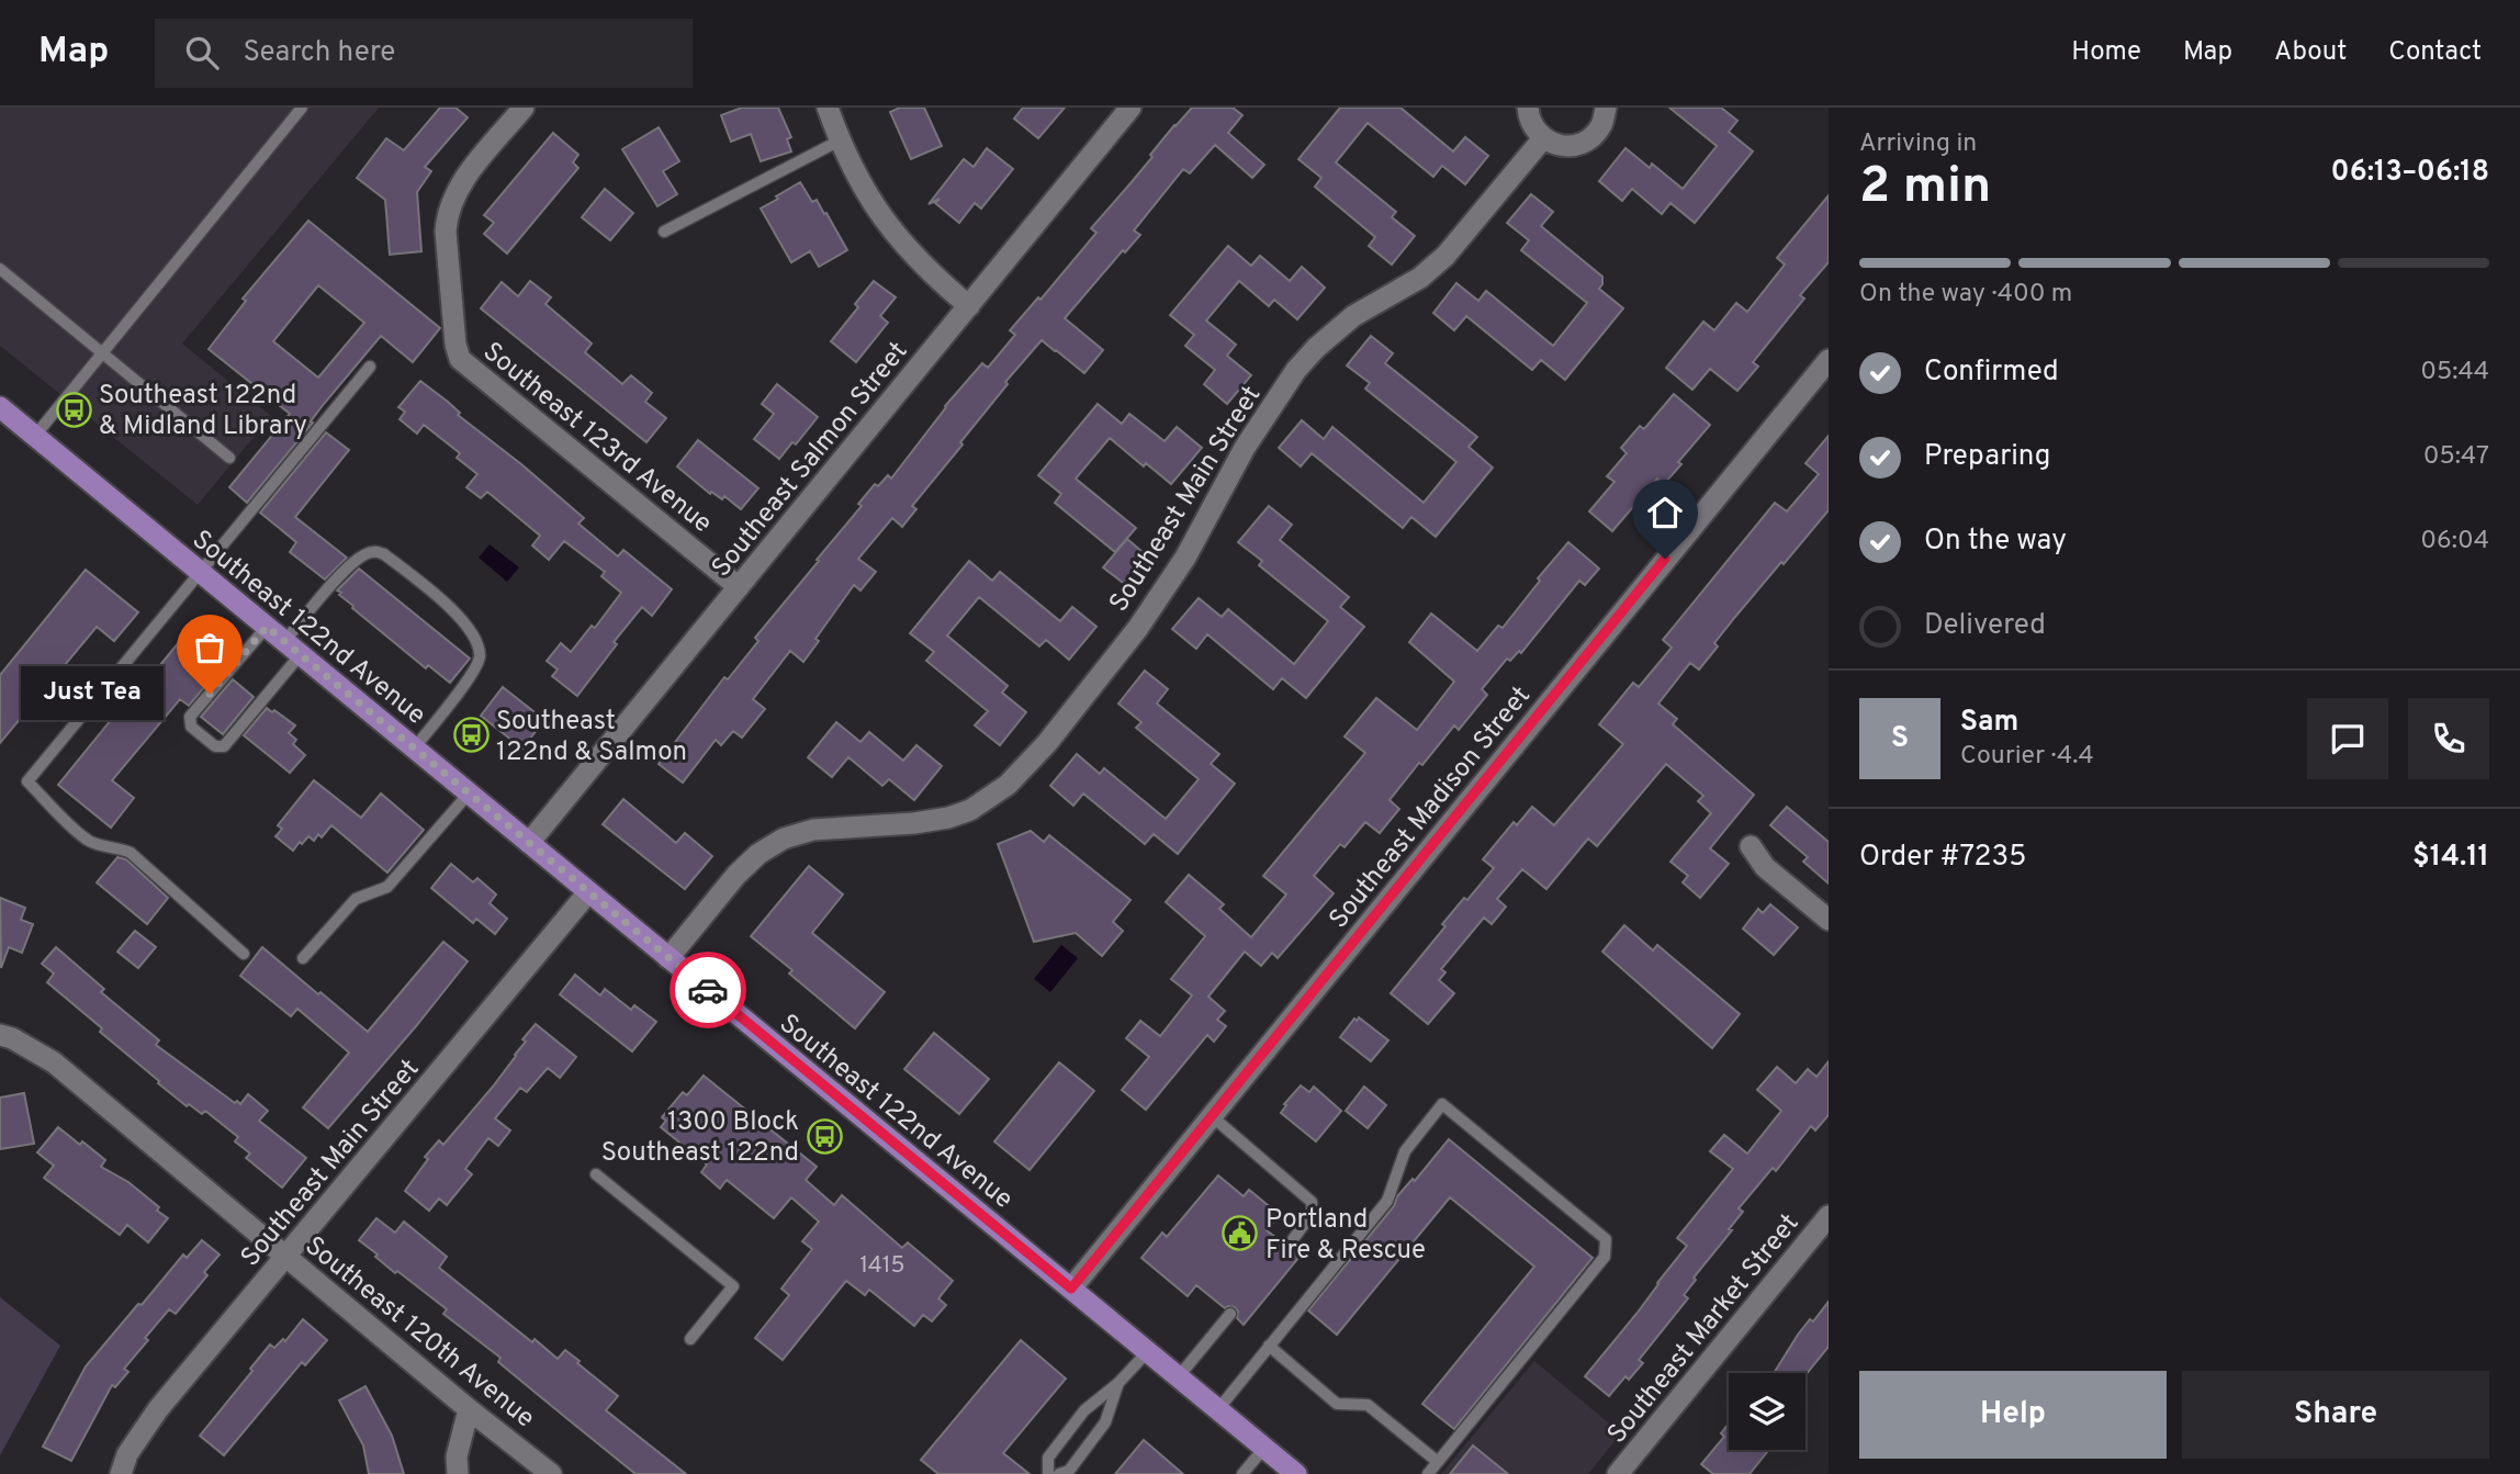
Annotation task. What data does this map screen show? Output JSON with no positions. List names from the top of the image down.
{
  "streets": {
    "main road": ["Southeast 122nd Avenue"],
    "street": [
      "Southeast 123rd Avenue",
      "Southeast Salmon Street",
      "Southeast Main Street",
      "Southeast Madison Street",
      "Southeast Market Street",
      "Southeast 120th Avenue"
    ]
  },
  "crossings": [
    ["Southeast 123rd Avenue", "Southeast Salmon Street"],
    ["Southeast Salmon Street", "Southeast 122nd Avenue"],
    ["Southeast Main Street", "Southeast 122nd Avenue"],
    ["Southeast Main Street", "Southeast 120th Avenue"],
    ["Southeast 122nd Avenue", "Southeast Madison Street"]
  ],
  "places": {
    "bus stop": ["Southeast 122nd & Midland Library", "Southeast 122nd & Salmon", "1300 Block Southeast 122nd"],
    "other": ["Just Tea"],
    "public building": ["Portland Fire & Rescue"]
  },
  "house_numbers": ["1415"],
  "page": {
    "header": "Map",
    "search": "Search here",
    "nav": [
      "Home",
      "Map",
      "About",
      "Contact"
    ],
    "heading": ["2 min", "Arriving in", "06:13–06:18"],
    "panel": [
      "Sam",
      "Courier · 4.4",
      "Order #7235",
      "$14.11"
    ],
    "bar": "On the way · 400 m",
    "list": [
      ["Confirmed", "05:44"],
      ["Preparing", "05:47"],
      ["On the way", "06:04"],
      "Delivered"
    ],
    "bubble": "Just Tea",
    "round": "S",
    "buttons": ["Help", "Share"]
  }
}
